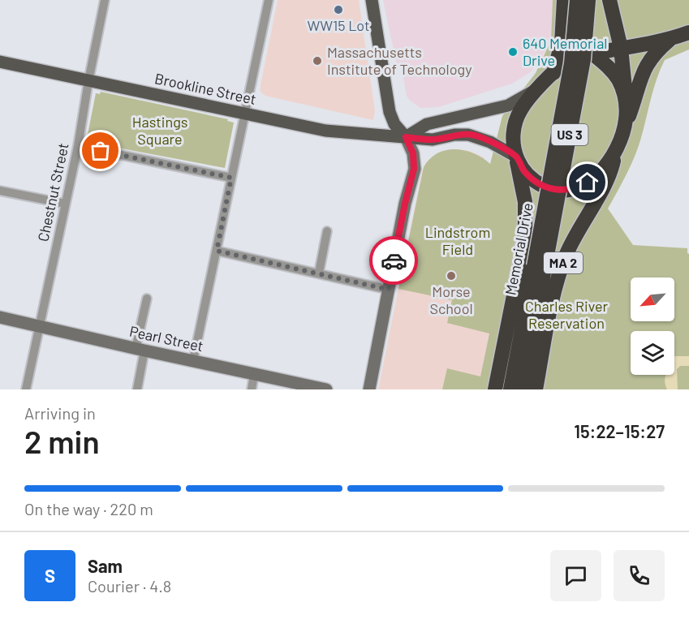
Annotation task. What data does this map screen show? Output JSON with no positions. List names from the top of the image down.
{
  "streets": {
    "highway": ["US 3", "Memorial Drive", "MA 2"],
    "main road": ["Brookline Street"],
    "street": ["Chestnut Street", "Pearl Street"]
  },
  "crossings": [
    ["Brookline Street", "Chestnut Street"],
    ["Brookline Street", "MA 2"],
    ["Chestnut Street", "Pearl Street"]
  ],
  "parks": ["Hastings Square", "Lindstrom Field", "Charles River Reservation"],
  "places": [
    "WW15 Lot",
    "640 Memorial Drive",
    "Massachusetts Institute of Technology",
    "Morse School"
  ],
  "north": "bottom left",
  "page": {
    "heading": ["2 min", "Arriving in", "15:22–15:27"],
    "panel": ["Sam", "Courier · 4.8"],
    "bar": "On the way · 220 m",
    "round": "S"
  }
}
